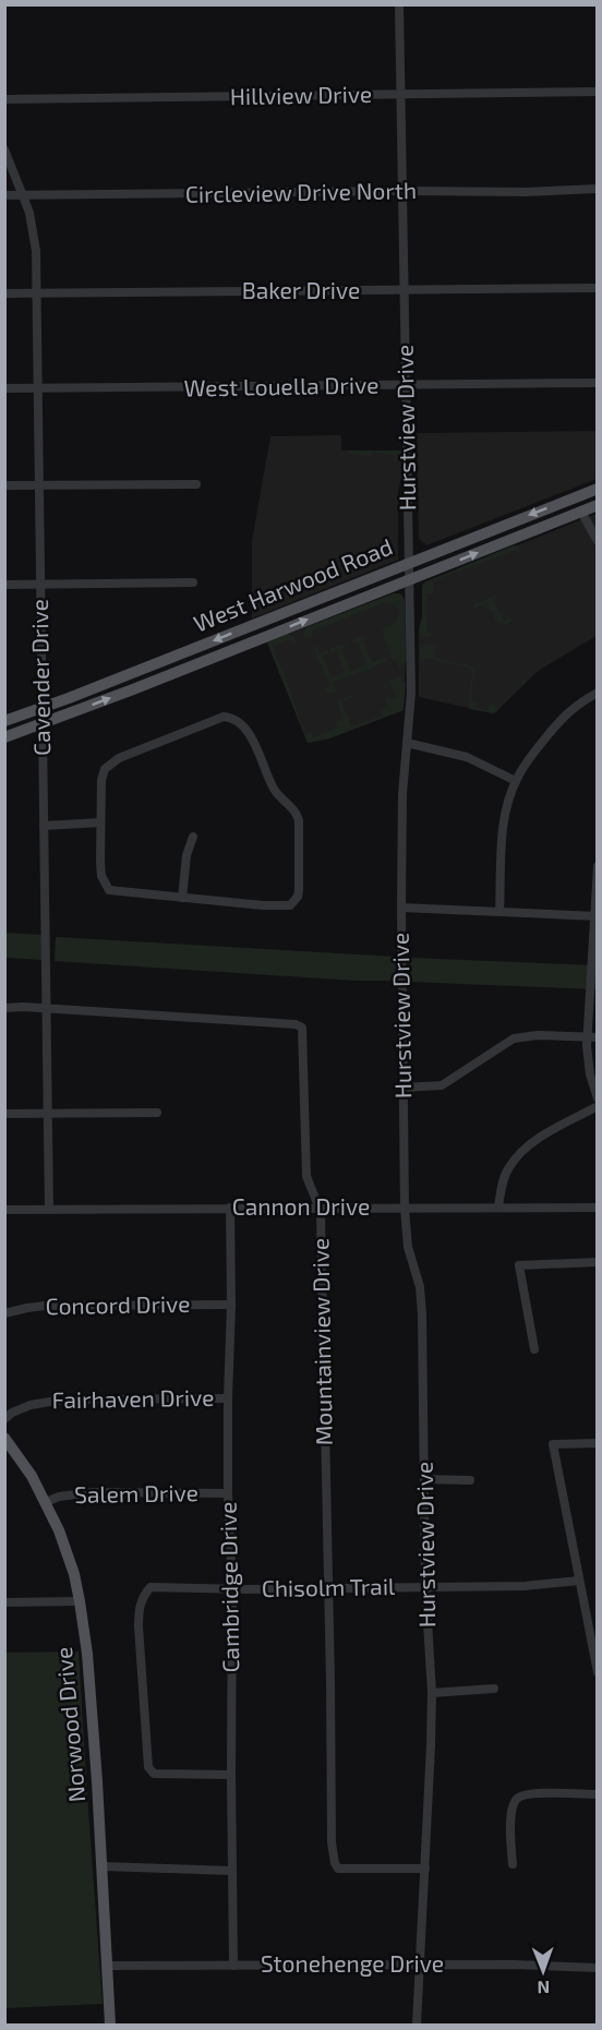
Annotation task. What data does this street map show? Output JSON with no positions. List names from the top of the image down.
{
  "streets": {
    "main road": ["West Harwood Road", "Norwood Drive"],
    "street": [
      "Hillview Drive",
      "Circleview Drive North",
      "Baker Drive",
      "West Louella Drive",
      "Hurstview Drive",
      "Cavender Drive",
      "Cannon Drive",
      "Concord Drive",
      "Mountainview Drive",
      "Fairhaven Drive",
      "Salem Drive",
      "Cambridge Drive",
      "Chisolm Trail",
      "Stonehenge Drive"
    ]
  },
  "crossings": [
    ["Hillview Drive", "Hurstview Drive"],
    ["Circleview Drive North", "Hurstview Drive"],
    ["Circleview Drive North", "Cavender Drive"],
    ["Baker Drive", "Hurstview Drive"],
    ["Baker Drive", "Cavender Drive"],
    ["West Louella Drive", "Hurstview Drive"],
    ["West Louella Drive", "Cavender Drive"],
    ["Hurstview Drive", "West Harwood Road"],
    ["Hurstview Drive", "Cannon Drive"],
    ["Hurstview Drive", "Mountainview Drive"],
    ["Hurstview Drive", "Chisolm Trail"],
    ["Hurstview Drive", "Stonehenge Drive"],
    ["West Harwood Road", "Cavender Drive"],
    ["Cavender Drive", "Cannon Drive"],
    ["Cavender Drive", "Mountainview Drive"],
    ["Cannon Drive", "Mountainview Drive"],
    ["Cannon Drive", "Cambridge Drive"],
    ["Concord Drive", "Cambridge Drive"],
    ["Mountainview Drive", "Chisolm Trail"],
    ["Fairhaven Drive", "Cambridge Drive"],
    ["Salem Drive", "Cambridge Drive"],
    ["Salem Drive", "Norwood Drive"],
    ["Cambridge Drive", "Chisolm Trail"],
    ["Cambridge Drive", "Stonehenge Drive"],
    ["Norwood Drive", "Stonehenge Drive"]
  ],
  "north": "bottom"
}
